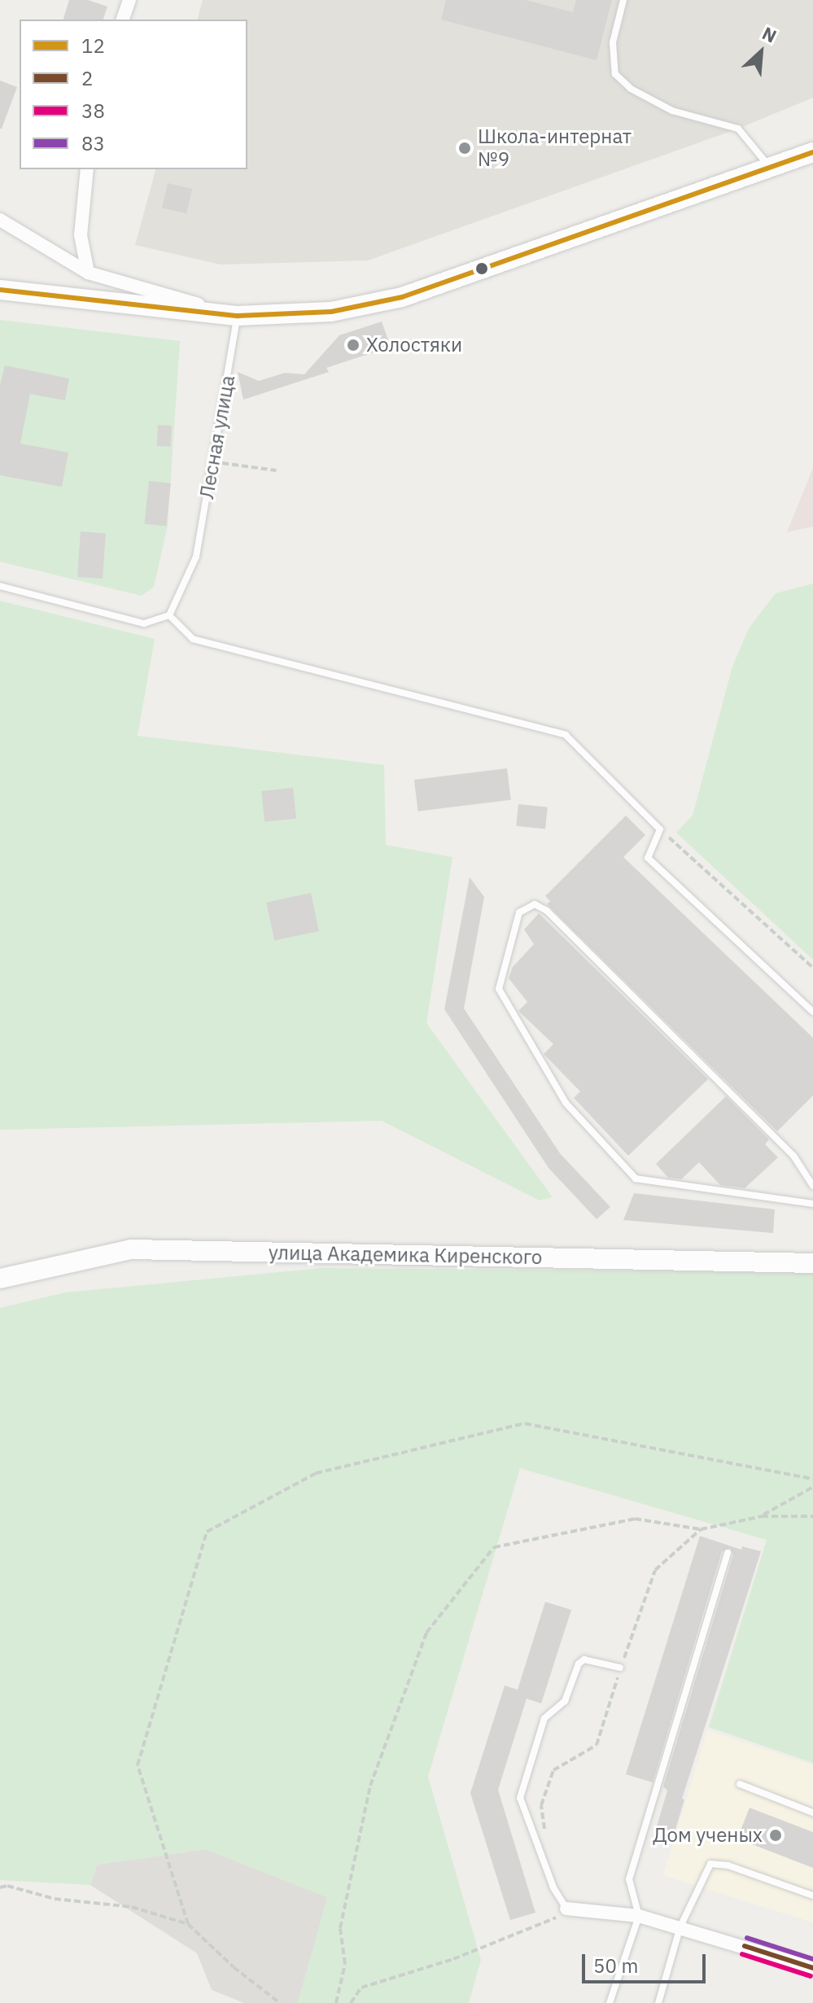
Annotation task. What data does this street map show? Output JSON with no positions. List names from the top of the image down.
{
  "streets": {
    "main road": ["улица Академика Киренского"],
    "lane": ["Лесная улица"]
  },
  "places": ["Школа-интернат №9", "Холостяки", "Дом ученых"],
  "lines": [
    "transit line 12",
    "transit line 83",
    "transit line 2",
    "transit line 38"
  ],
  "legend": [
    "12",
    "2",
    "38",
    "83"
  ],
  "scale_bar": "50 m",
  "north": "top right"
}
